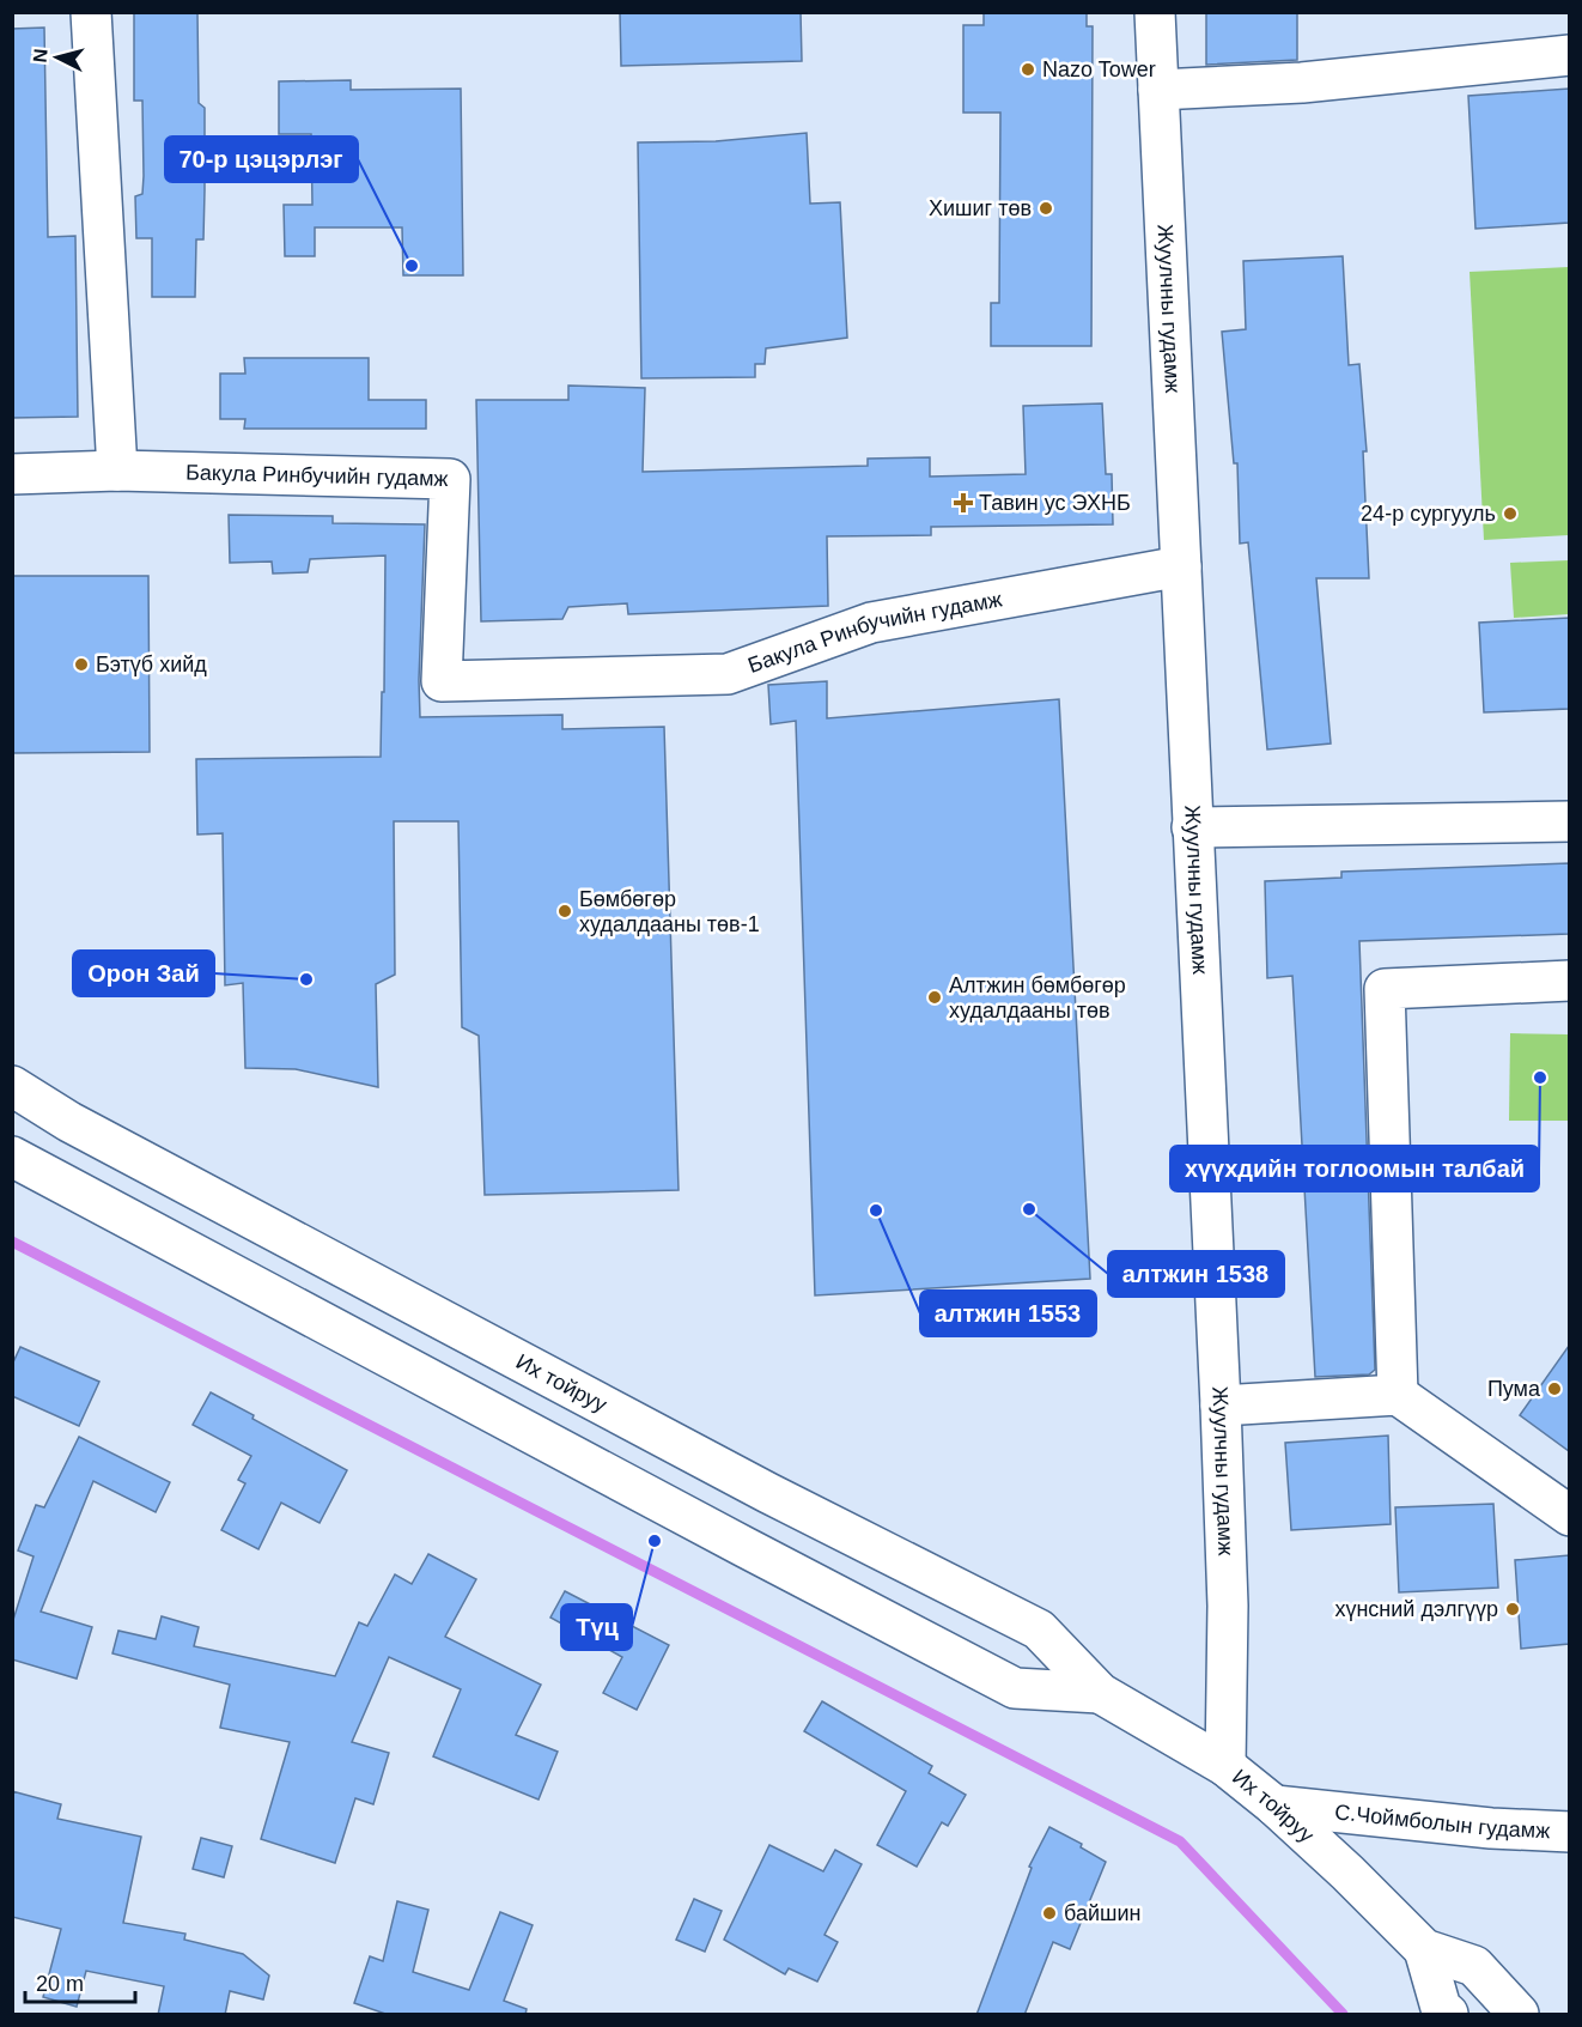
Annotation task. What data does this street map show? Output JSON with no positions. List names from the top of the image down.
{
  "streets": {
    "main road": [
      "Жуулчны гудамж",
      "Бакула Ринбучийн гудамж",
      "Их тойруу",
      "С.Чоймболын гудамж"
    ]
  },
  "crossings": [
    ["Жуулчны гудамж", "Бакула Ринбучийн гудамж"],
    ["Жуулчны гудамж", "Их тойруу"],
    ["Их тойруу", "С.Чоймболын гудамж"]
  ],
  "places": {
    "other": [
      "Nazo Tower",
      "Хишиг төв",
      "70-р цэцэрлэг",
      "24-р сургууль",
      "Бэтүб хийд",
      "Бөмбөгөр худалдааны төв-1",
      "Орон Зай",
      "Алтжин бөмбөгөр худалдааны төв",
      "хүүхдийн тоглоомын талбай",
      "алтжин 1538",
      "алтжин 1553",
      "Пума",
      "Түц",
      "хүнсний дэлгүүр",
      "байшин"
    ],
    "health": ["Тавин ус ЭХНБ"]
  },
  "scale_bar": "20 m",
  "north": "left"
}
